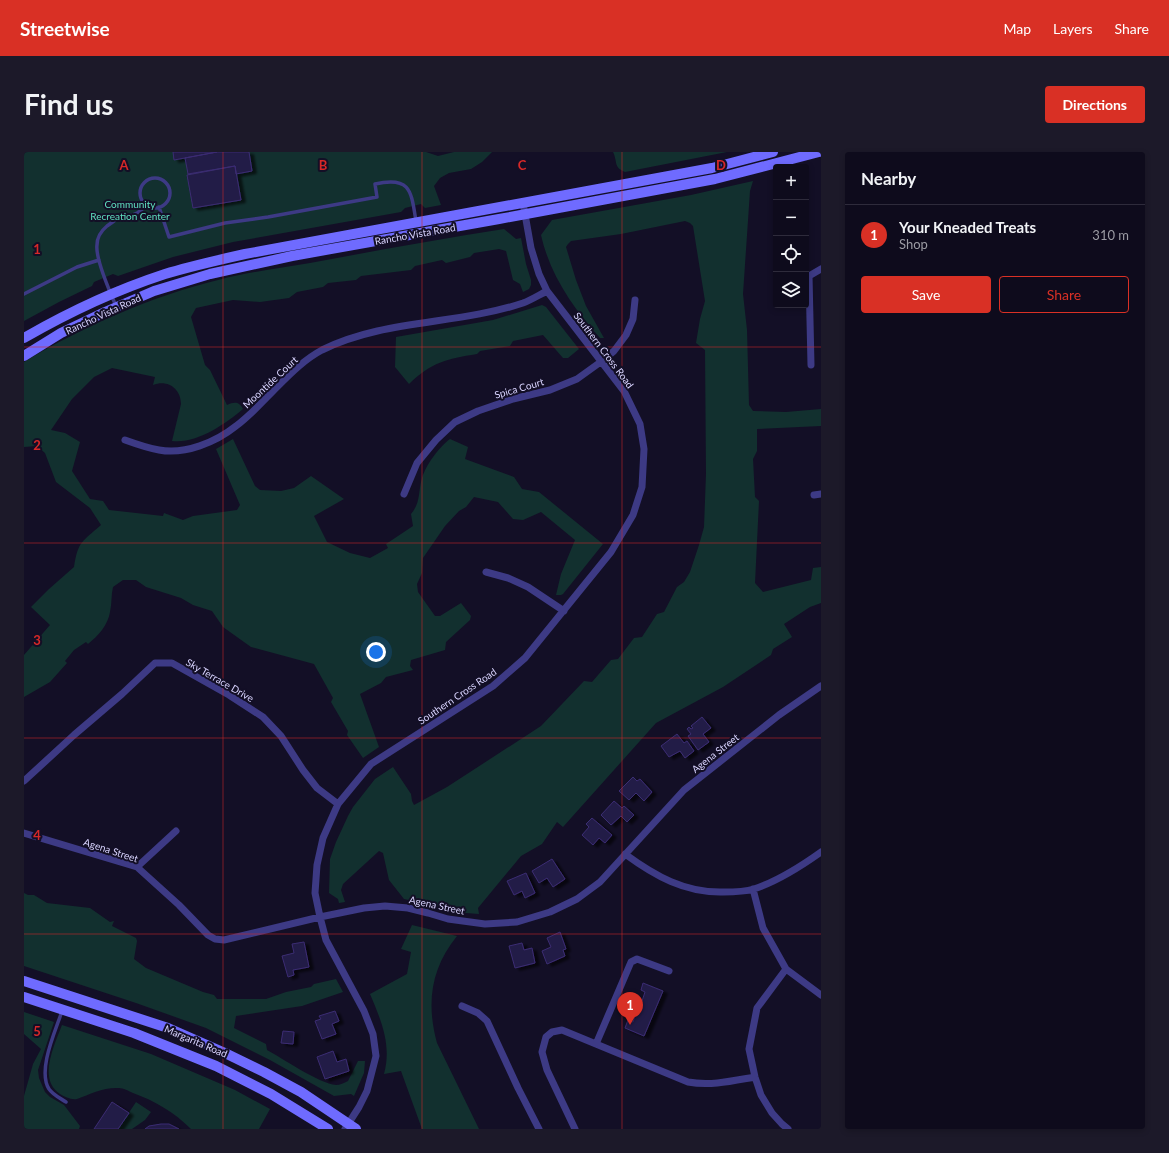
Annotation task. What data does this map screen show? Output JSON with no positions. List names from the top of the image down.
{
  "streets": {
    "main road": ["Rancho Vista Road", "Margarita Road"],
    "street": [
      "Southern Cross Road",
      "Moontide Court",
      "Spica Court",
      "Sky Terrace Drive",
      "Agena Street"
    ]
  },
  "crossings": [
    ["Rancho Vista Road", "Southern Cross Road"],
    ["Southern Cross Road", "Moontide Court"],
    ["Southern Cross Road", "Spica Court"],
    ["Southern Cross Road", "Sky Terrace Drive"],
    ["Southern Cross Road", "Agena Street"],
    ["Southern Cross Road", "Margarita Road"]
  ],
  "parks": ["Community Recreation Center"],
  "page": {
    "header": "Streetwise",
    "nav": ["Map", "Layers", "Share"],
    "buttons": [
      "Directions",
      ["Save", "Share"]
    ],
    "title": "Find us",
    "heading": "Nearby",
    "map_buttons": ["+", "−"],
    "list": [
      {
        "mark": "1",
        "name": "Your Kneaded Treats",
        "note": "Shop",
        "value": "310 m"
      }
    ],
    "pins": "1"
  },
  "grid": {
    "columns": [
      "A",
      "B",
      "C",
      "D"
    ],
    "rows": [
      "1",
      "2",
      "3",
      "4",
      "5"
    ]
  }
}
